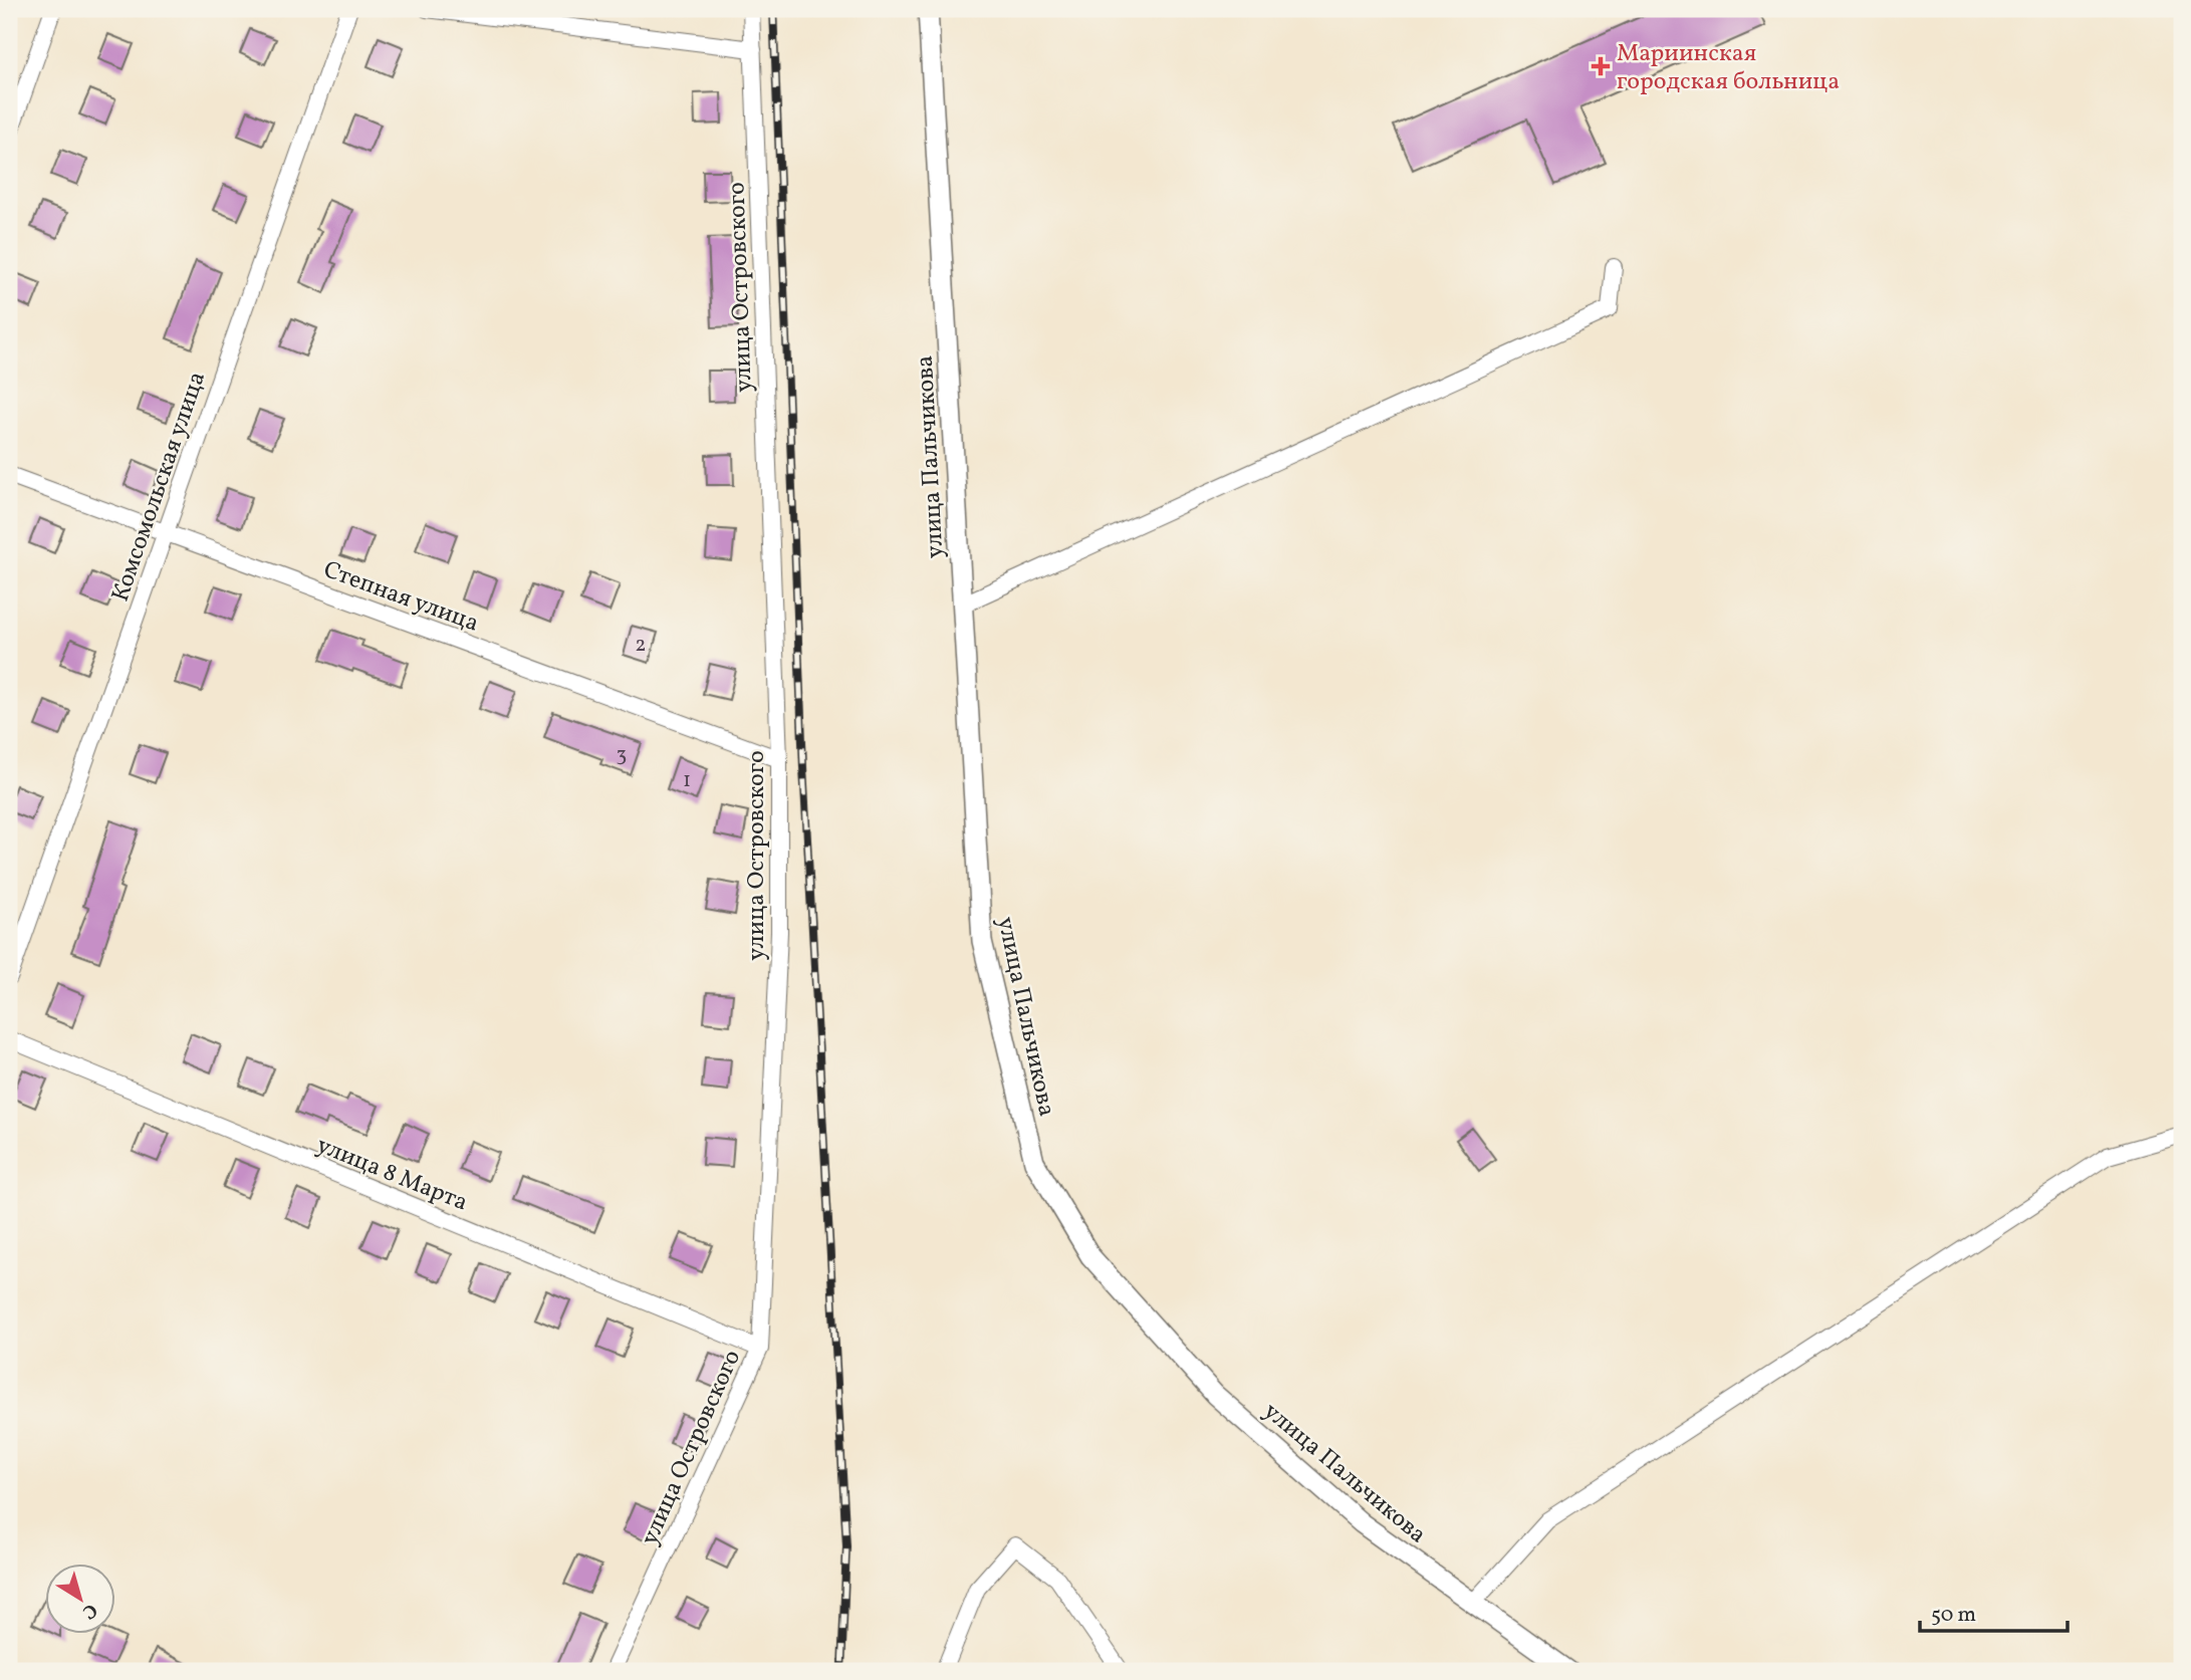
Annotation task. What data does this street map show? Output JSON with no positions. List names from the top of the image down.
{
  "streets": {
    "street": [
      "улица Островского",
      "улица Пальчикова",
      "Комсомольская улица",
      "Степная улица",
      "улица 8 Марта"
    ]
  },
  "crossings": [
    ["улица Островского", "Степная улица"],
    ["улица Островского", "улица 8 Марта"],
    ["Комсомольская улица", "Степная улица"]
  ],
  "places": {
    "health": ["Мариинская городская больница"]
  },
  "house_numbers": ["2", "3", "1"],
  "scale_bar": "50 m",
  "north": "bottom right"
}
